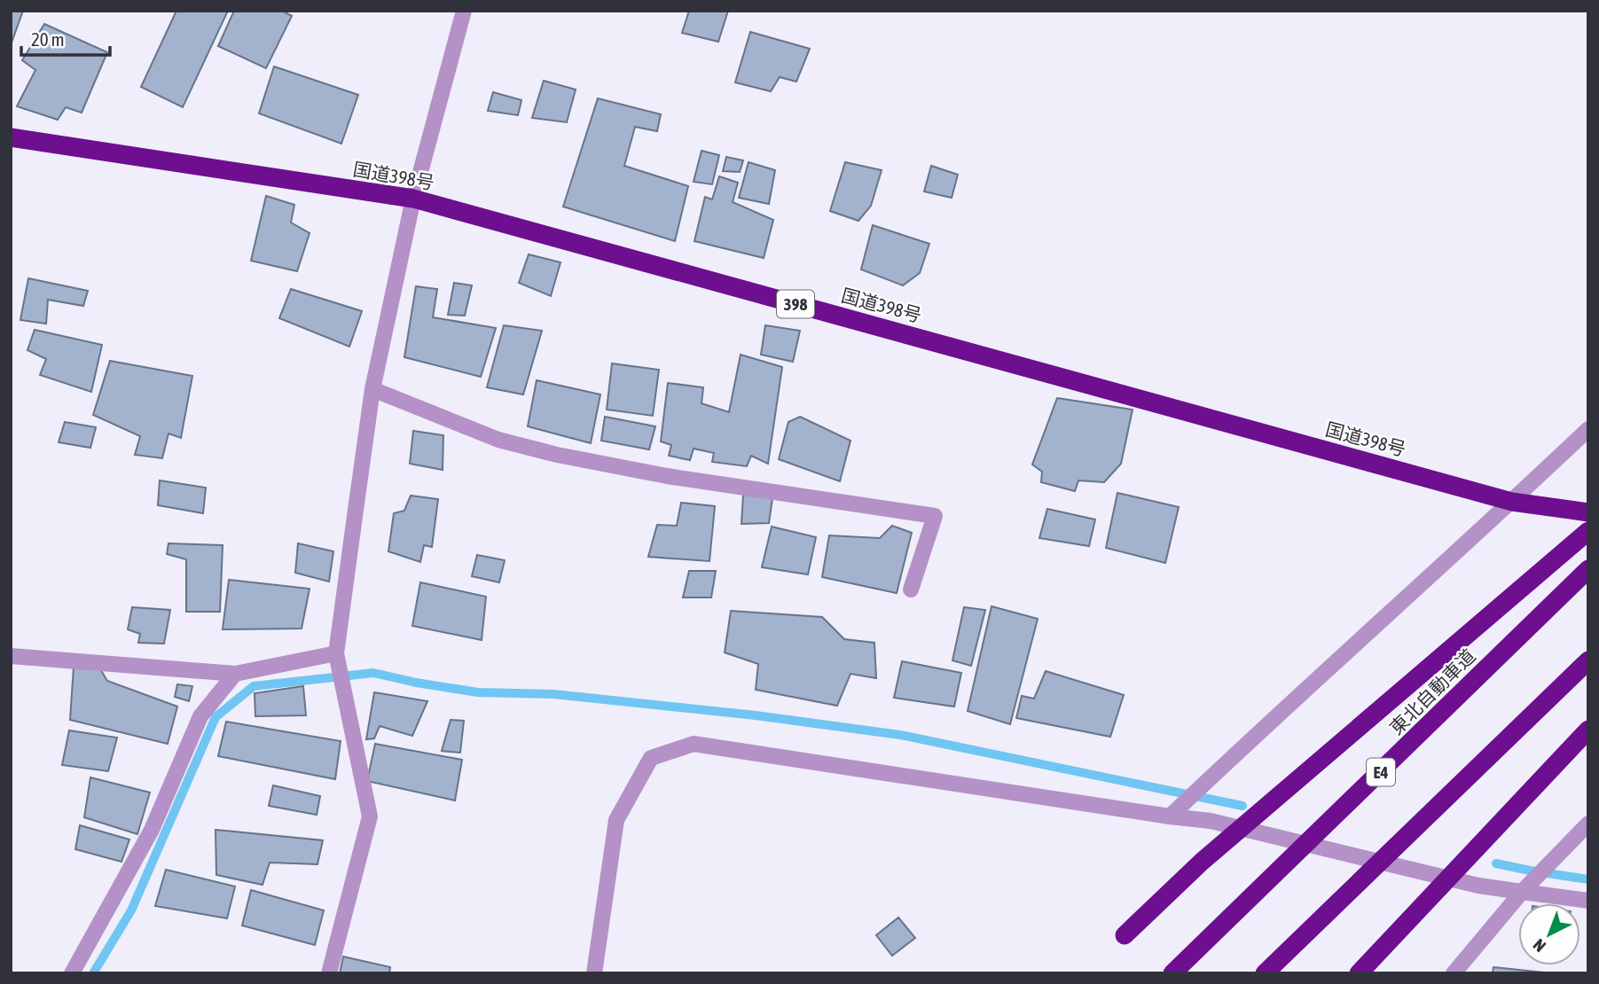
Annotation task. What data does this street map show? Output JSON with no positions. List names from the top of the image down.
{
  "streets": {
    "highway": [
      "国道398号",
      "398",
      "東北自動車道",
      "E4"
    ]
  },
  "scale_bar": "20 m",
  "north": "bottom left"
}
